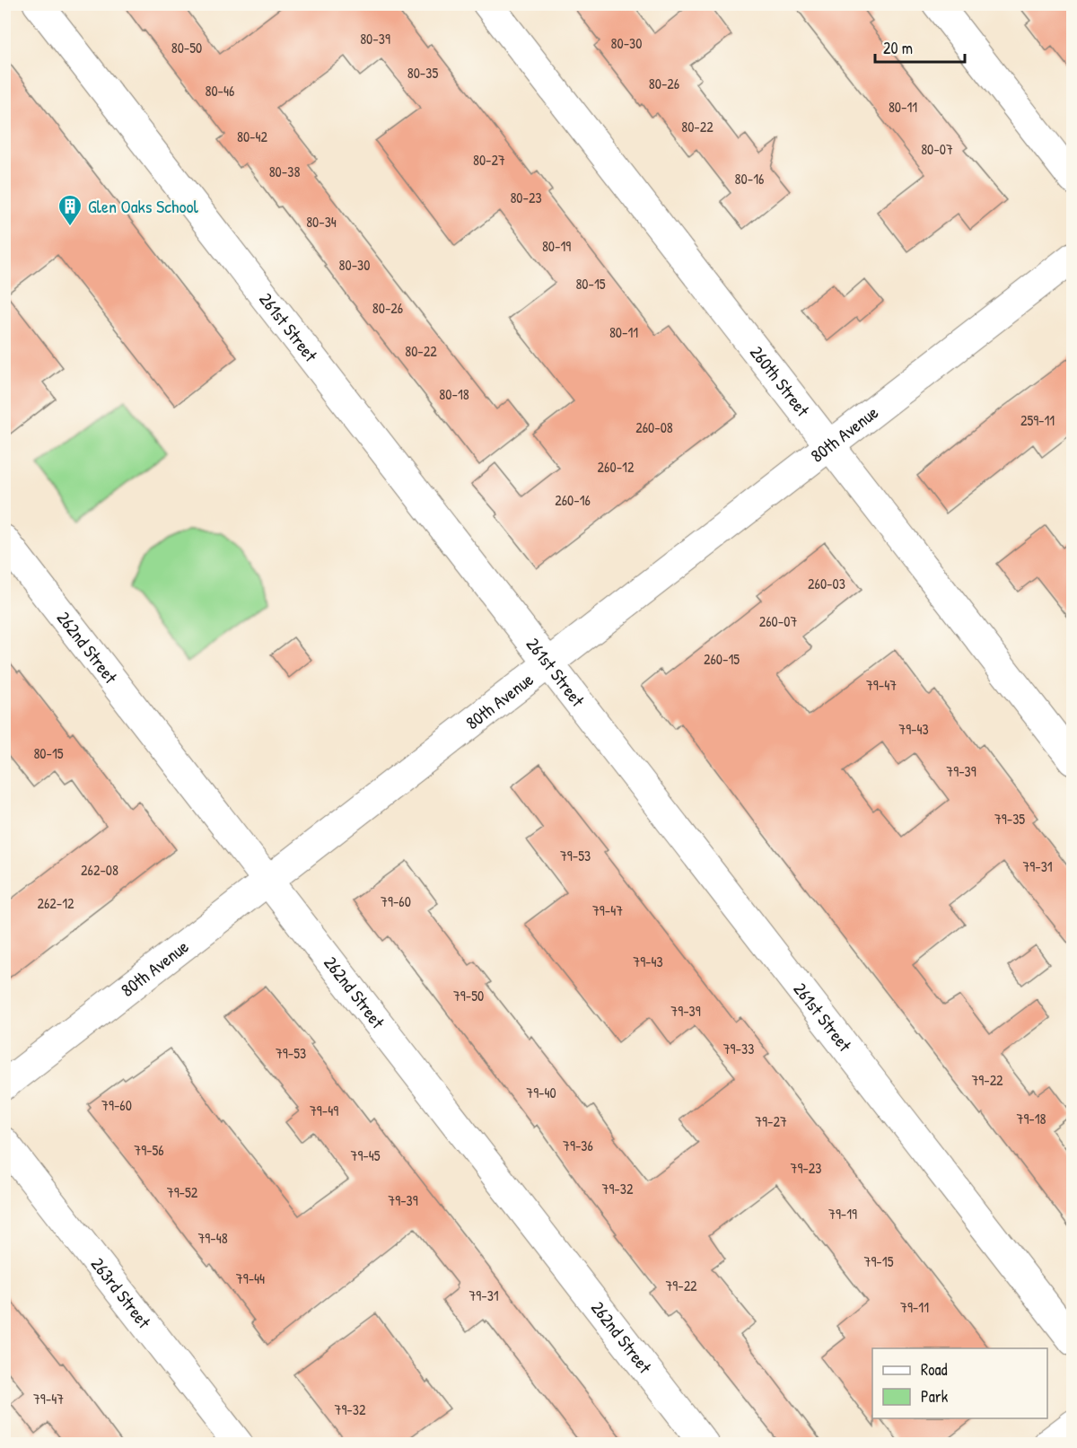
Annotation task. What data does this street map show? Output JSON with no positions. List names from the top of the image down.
{
  "streets": {
    "street": [
      "261st Street",
      "260th Street",
      "80th Avenue",
      "262nd Street",
      "263rd Street"
    ]
  },
  "crossings": [
    ["261st Street", "80th Avenue"],
    ["260th Street", "80th Avenue"],
    ["80th Avenue", "262nd Street"]
  ],
  "places": {
    "building": ["Glen Oaks School"]
  },
  "house_numbers": [
    "80-39",
    "80-30",
    "80-50",
    "80-35",
    "80-26",
    "80-46",
    "80-11",
    "80-22",
    "80-42",
    "80-07",
    "80-27",
    "80-38",
    "80-16",
    "80-23",
    "80-34",
    "80-19",
    "80-30",
    "80-15",
    "80-26",
    "80-11",
    "80-22",
    "80-18",
    "259-11",
    "260-08",
    "260-12",
    "260-16",
    "260-03",
    "260-07",
    "260-15",
    "79-47",
    "79-43",
    "80-15",
    "79-39",
    "79-35",
    "79-53",
    "79-31",
    "262-08",
    "79-60",
    "262-12",
    "79-47",
    "79-43",
    "79-50",
    "79-39",
    "79-33",
    "79-53",
    "79-22",
    "79-40",
    "79-60",
    "79-49",
    "79-18",
    "79-27",
    "79-36",
    "79-56",
    "79-45",
    "79-23",
    "79-32",
    "79-52",
    "79-39",
    "79-19",
    "79-48",
    "79-15",
    "79-44",
    "79-22",
    "79-31",
    "79-11",
    "79-47",
    "79-32"
  ],
  "legend": ["Road", "Park"],
  "scale_bar": "20 m"
}
